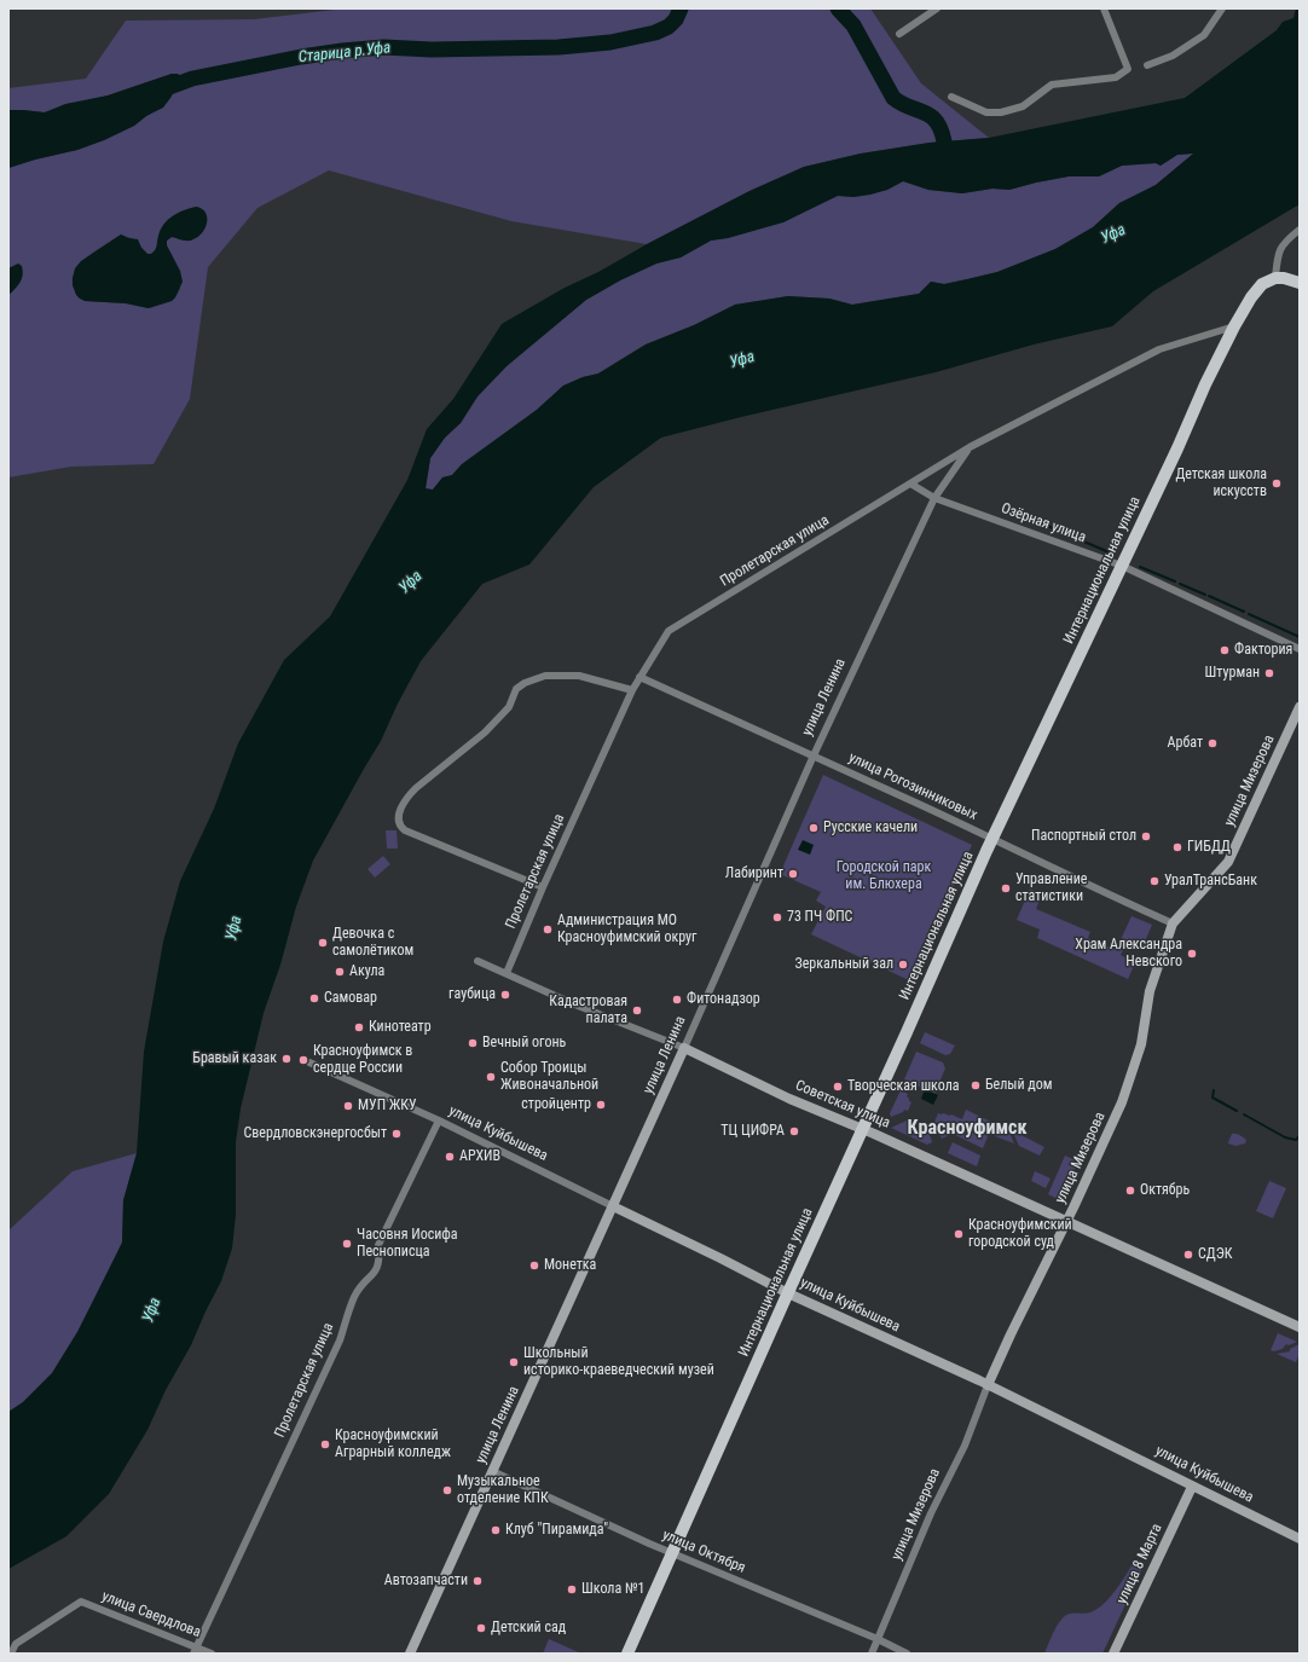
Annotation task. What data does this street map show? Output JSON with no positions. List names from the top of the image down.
{
  "streets": {
    "main road": [
      "Интернациональная улица",
      "улица Ленина",
      "улица Мизерова",
      "Советская улица",
      "улица Куйбышева",
      "улица 8 Марта"
    ],
    "street": [
      "Озёрная улица",
      "Пролетарская улица",
      "улица Рогозинниковых",
      "улица Октября",
      "улица Свердлова"
    ]
  },
  "crossings": [
    ["Озёрная улица", "Пролетарская улица"],
    ["Озёрная улица", "Интернациональная улица"],
    ["Озёрная улица", "улица Ленина"],
    ["Пролетарская улица", "Интернациональная улица"],
    ["Пролетарская улица", "улица Ленина"],
    ["Пролетарская улица", "улица Рогозинниковых"],
    ["Пролетарская улица", "Советская улица"],
    ["Пролетарская улица", "улица Куйбышева"],
    ["Пролетарская улица", "улица Свердлова"],
    ["Интернациональная улица", "улица Рогозинниковых"],
    ["Интернациональная улица", "Советская улица"],
    ["Интернациональная улица", "улица Куйбышева"],
    ["Интернациональная улица", "улица Октября"],
    ["улица Ленина", "улица Рогозинниковых"],
    ["улица Ленина", "Советская улица"],
    ["улица Ленина", "улица Куйбышева"],
    ["улица Ленина", "улица Октября"],
    ["улица Мизерова", "улица Рогозинниковых"],
    ["улица Мизерова", "Советская улица"],
    ["улица Мизерова", "улица Куйбышева"],
    ["улица Мизерова", "улица Октября"],
    ["улица Куйбышева", "улица 8 Марта"]
  ],
  "districts": ["Красноуфимск"],
  "water": ["Старица р.Уфа", "Уфа"],
  "parks": ["Городской парк им. Блюхера"],
  "places": [
    "Детская школа искусств",
    "Фактория",
    "Штурман",
    "Арбат",
    "Русские качели",
    "Паспортный стол",
    "ГИБДД",
    "Лабиринт",
    "УралТрансБанк",
    "Управление статистики",
    "73 ПЧ ФПС",
    "Администрация МО Красноуфимский округ",
    "Девочка с самолётиком",
    "Храм Александра Невского",
    "Зеркальный зал",
    "Акула",
    "гаубица",
    "Самовар",
    "Фитонадзор",
    "Кадастровая палата",
    "Кинотеатр",
    "Вечный огонь",
    "Бравый казак",
    "Красноуфимск в сердце России",
    "Собор Троицы Живоначальной",
    "Белый дом",
    "Творческая школа",
    "стройцентр",
    "МУП ЖКУ",
    "ТЦ ЦИФРА",
    "Свердловскэнергосбыт",
    "АРХИВ",
    "Октябрь",
    "Красноуфимский городской суд",
    "Часовня Иосифа Песнописца",
    "СДЭК",
    "Монетка",
    "Школьный историко-краеведческий музей",
    "Красноуфимский Аграрный колледж",
    "Музыкальное отделение КПК",
    "Клуб \"Пирамида\"",
    "Автозапчасти",
    "Школа №1",
    "Детский сад"
  ]
}
